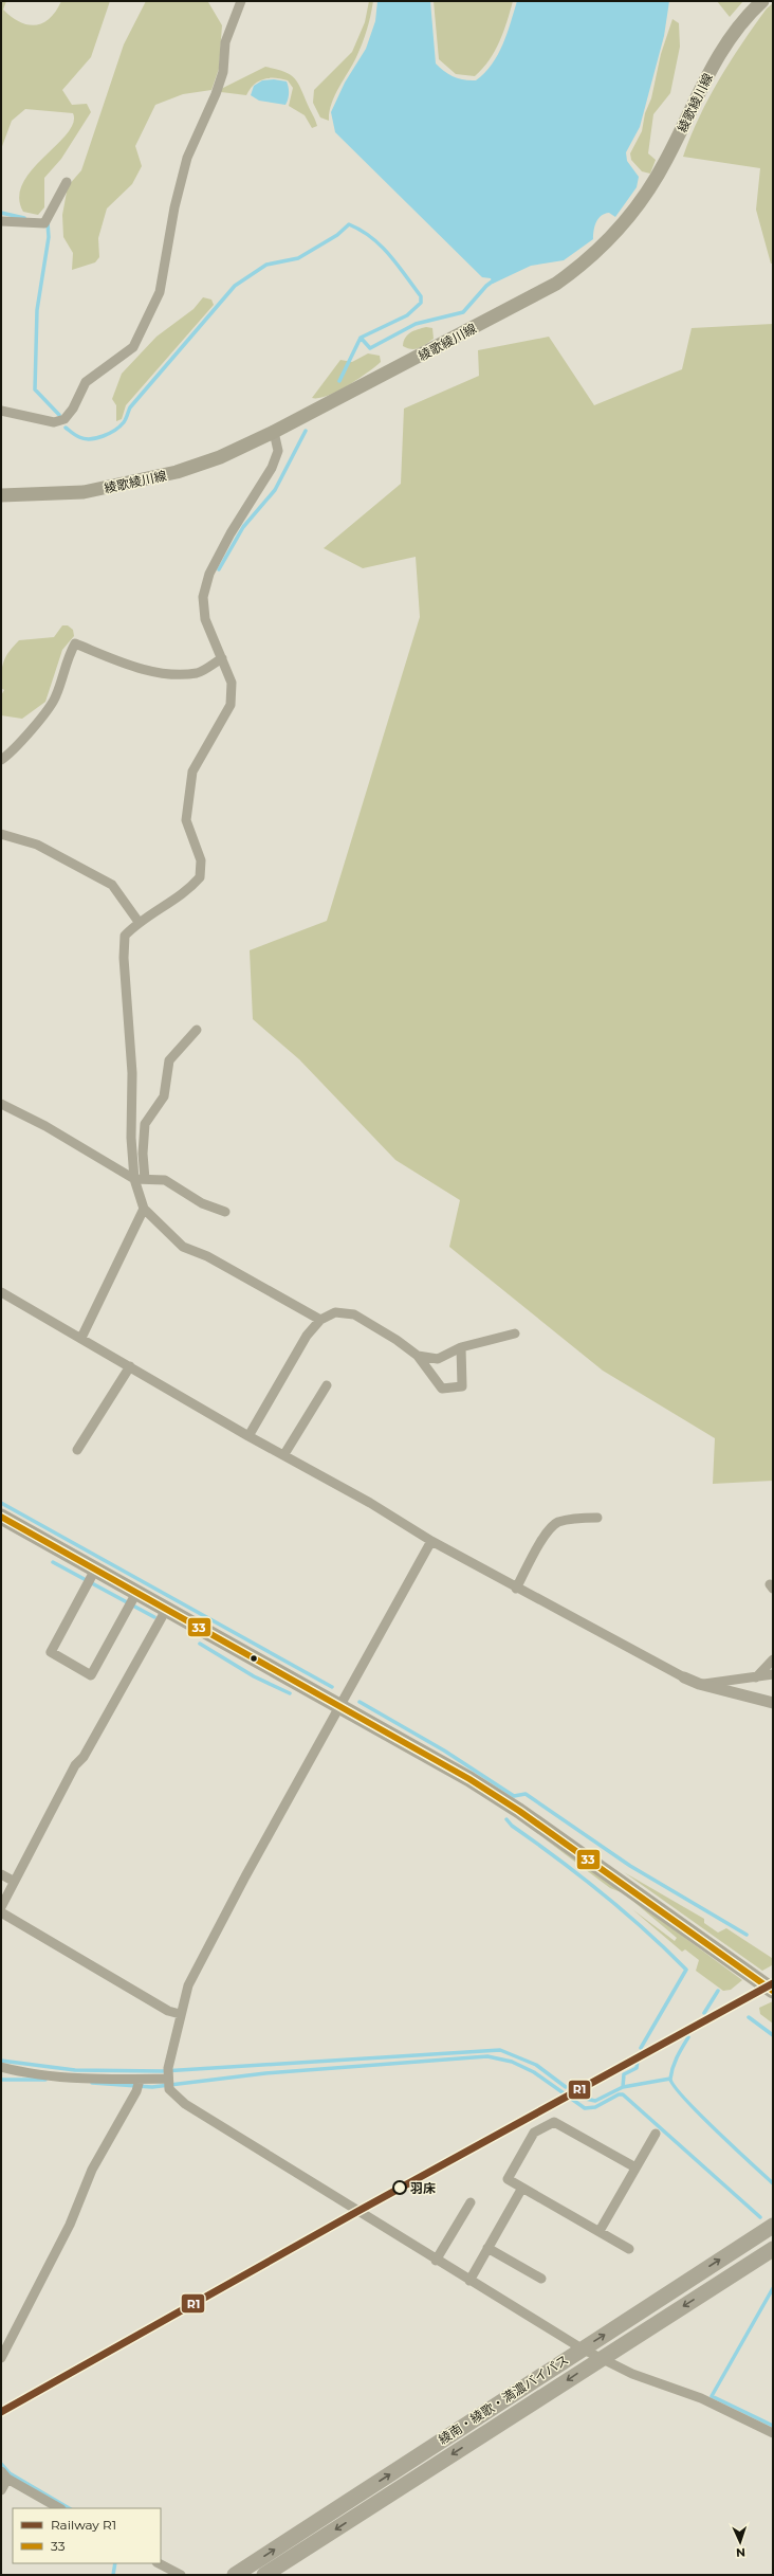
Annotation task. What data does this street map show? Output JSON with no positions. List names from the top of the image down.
{
  "streets": {
    "highway": ["綾南・綾歌・満濃バイパス"],
    "main road": ["綾歌綾川線"]
  },
  "places": ["羽床"],
  "lines": ["transit line 33", "rail line R1"],
  "legend": ["Railway R1", "33"],
  "north": "bottom"
}
